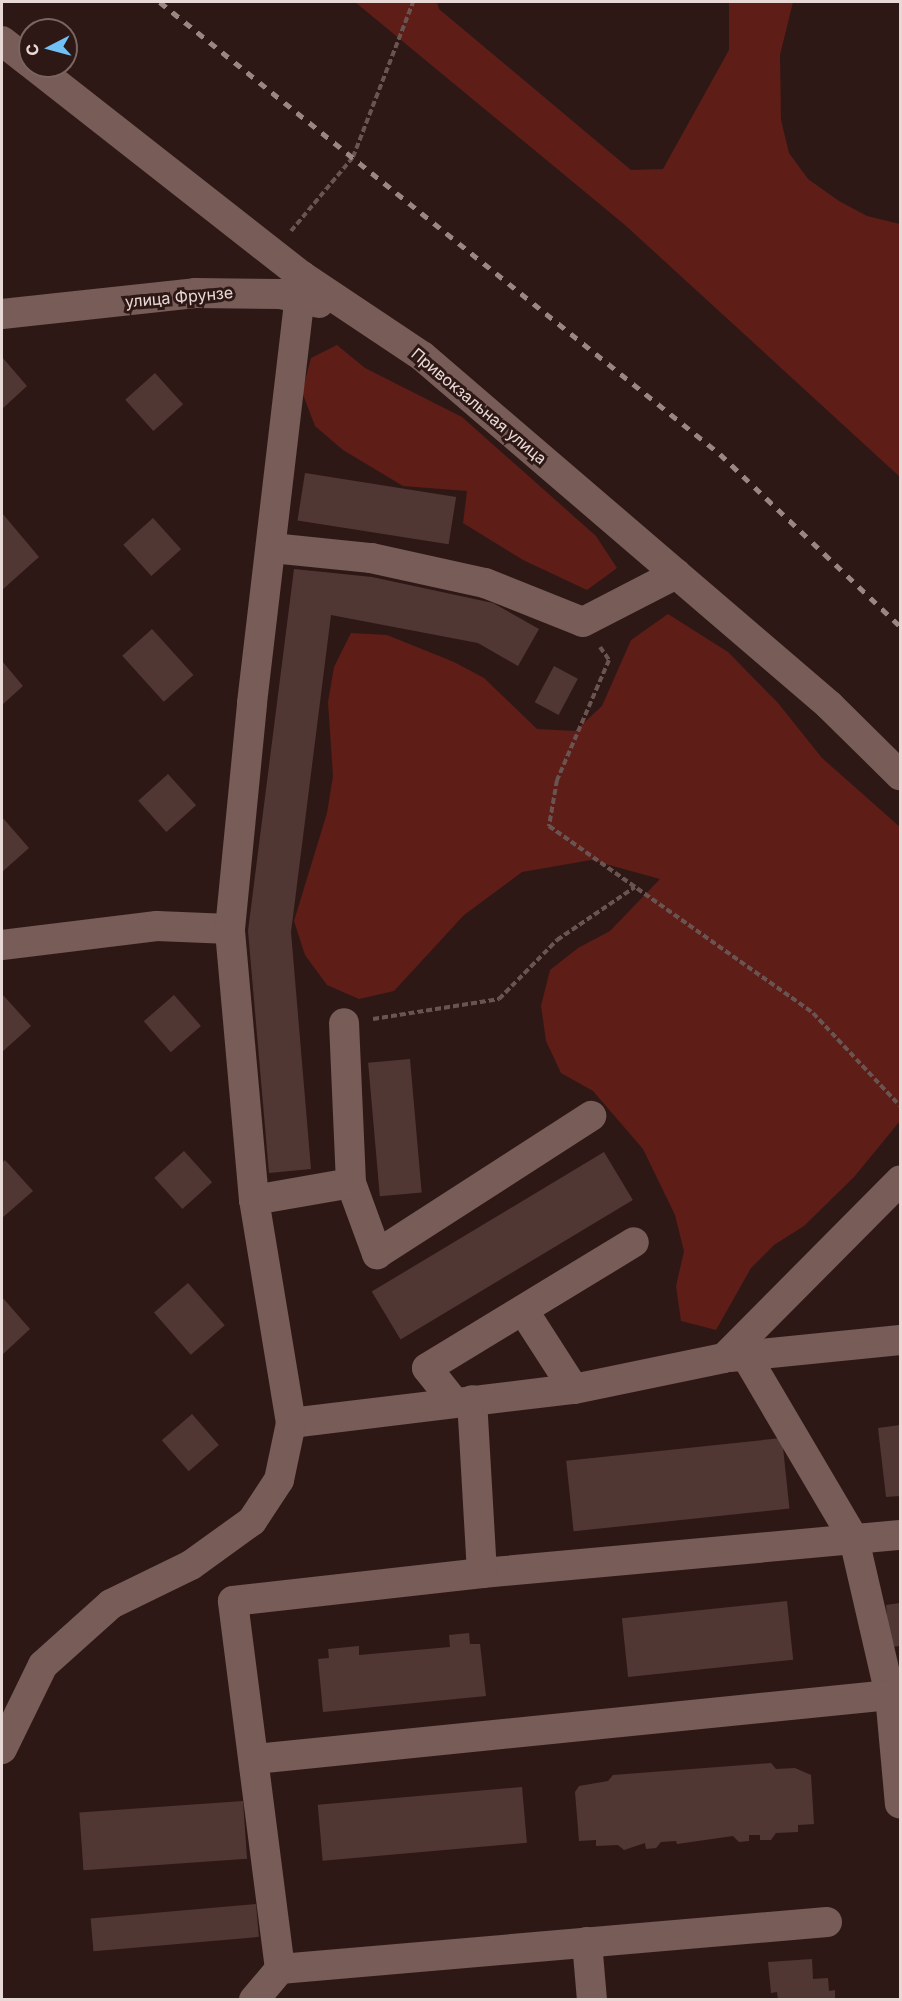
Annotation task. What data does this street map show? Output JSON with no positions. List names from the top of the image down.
{
  "streets": {
    "street": ["улица Фрунзе", "Привокзальная улица"]
  },
  "crossings": [
    ["улица Фрунзе", "Привокзальная улица"]
  ],
  "north": "left"
}
